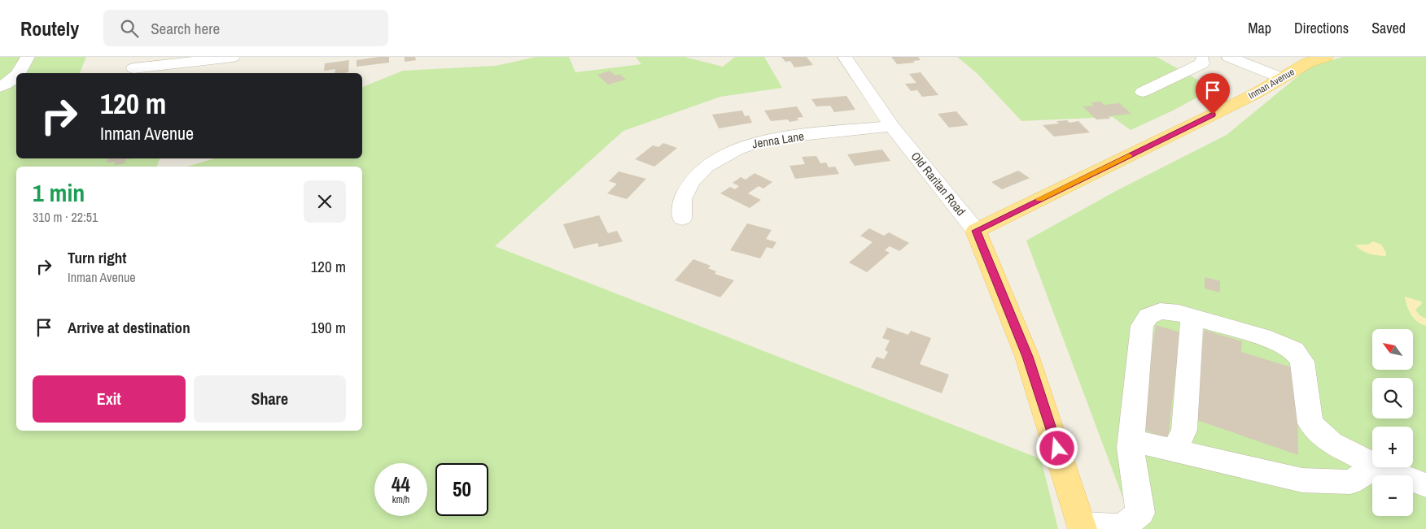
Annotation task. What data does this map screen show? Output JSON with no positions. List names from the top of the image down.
{
  "streets": {
    "main road": ["Inman Avenue", "Old Raritan Road"],
    "street": ["Jenna Lane"]
  },
  "crossings": [
    ["Inman Avenue", "Old Raritan Road"],
    ["Jenna Lane", "Old Raritan Road"]
  ],
  "north": "top left",
  "page": {
    "header": "Routely",
    "search": "Search here",
    "nav": ["Map", "Directions", "Saved"],
    "turn": ["120 m", "Inman Avenue"],
    "heading": ["1 min", "310 m · 22:51"],
    "list": [
      {
        "name": "Turn right",
        "note": "Inman Avenue",
        "value": "120 m"
      },
      {
        "name": "Arrive at destination",
        "value": "190 m"
      }
    ],
    "map_buttons": ["+", "−"],
    "buttons": ["Exit", "Share"],
    "speed": "44 km/h",
    "limit": "50"
  }
}
